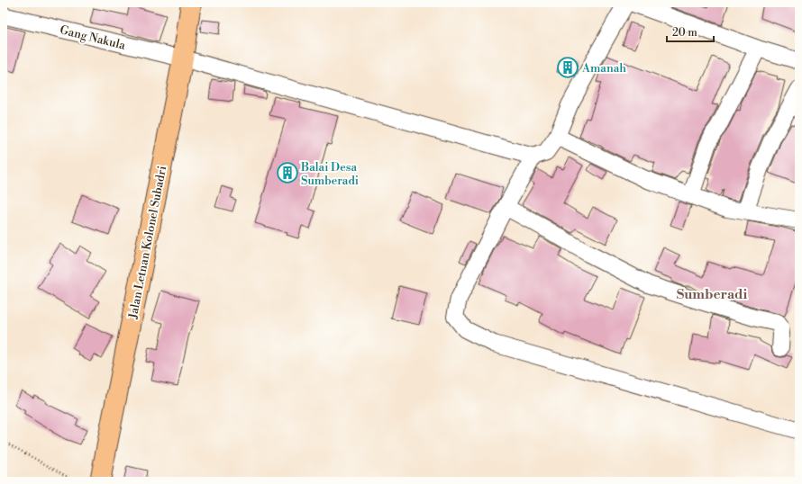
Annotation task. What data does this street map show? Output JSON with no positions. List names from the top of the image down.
{
  "streets": {
    "main road": ["Jalan Letnan Kolonel Subadri"],
    "street": ["Gang Nakula"]
  },
  "crossings": [
    ["Gang Nakula", "Jalan Letnan Kolonel Subadri"]
  ],
  "districts": ["Sumberadi"],
  "places": {
    "building": ["Amanah", "Balai Desa Sumberadi"]
  },
  "scale_bar": "20 m"
}
